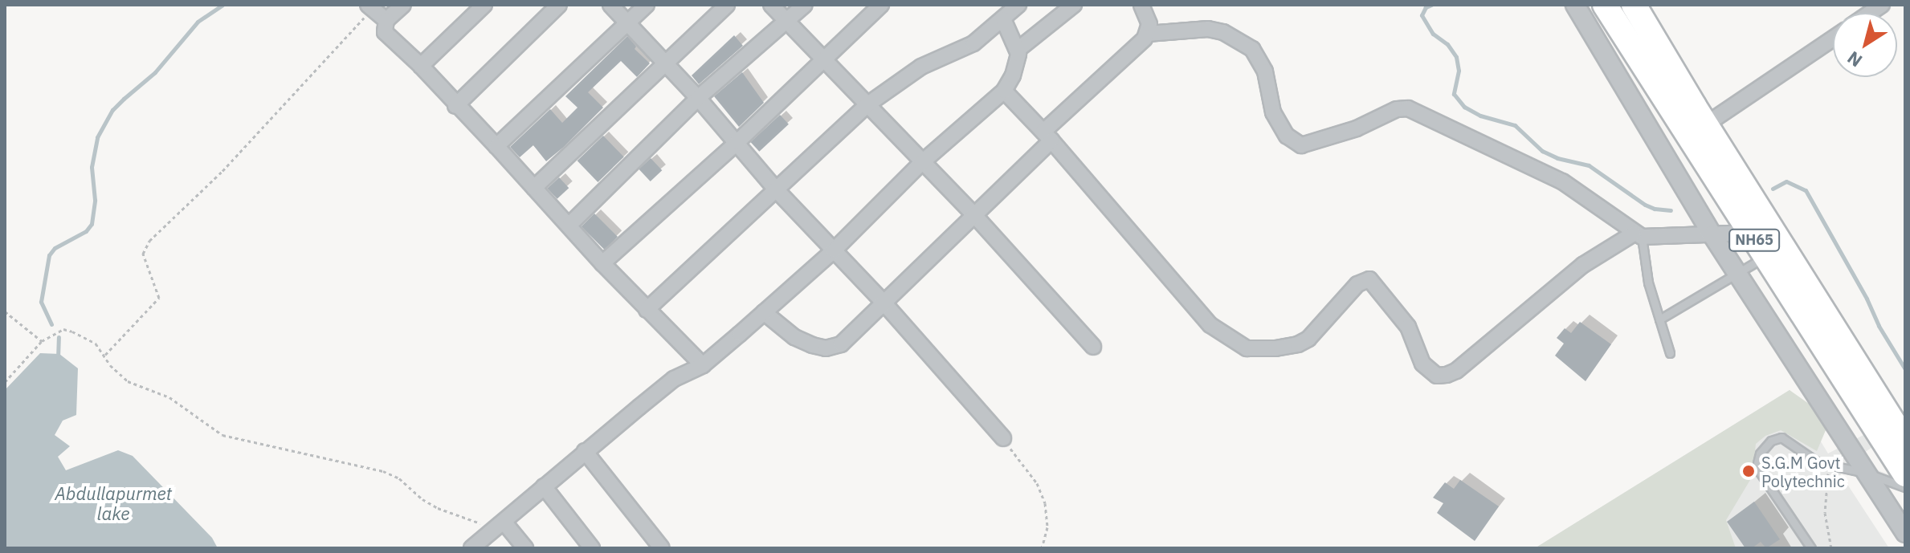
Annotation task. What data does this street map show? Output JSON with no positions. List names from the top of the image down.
{
  "streets": {
    "highway": ["NH65"]
  },
  "water": ["Abdullapurmet lake"],
  "places": ["S.G.M Govt Polytechnic"],
  "north": "bottom left"
}
